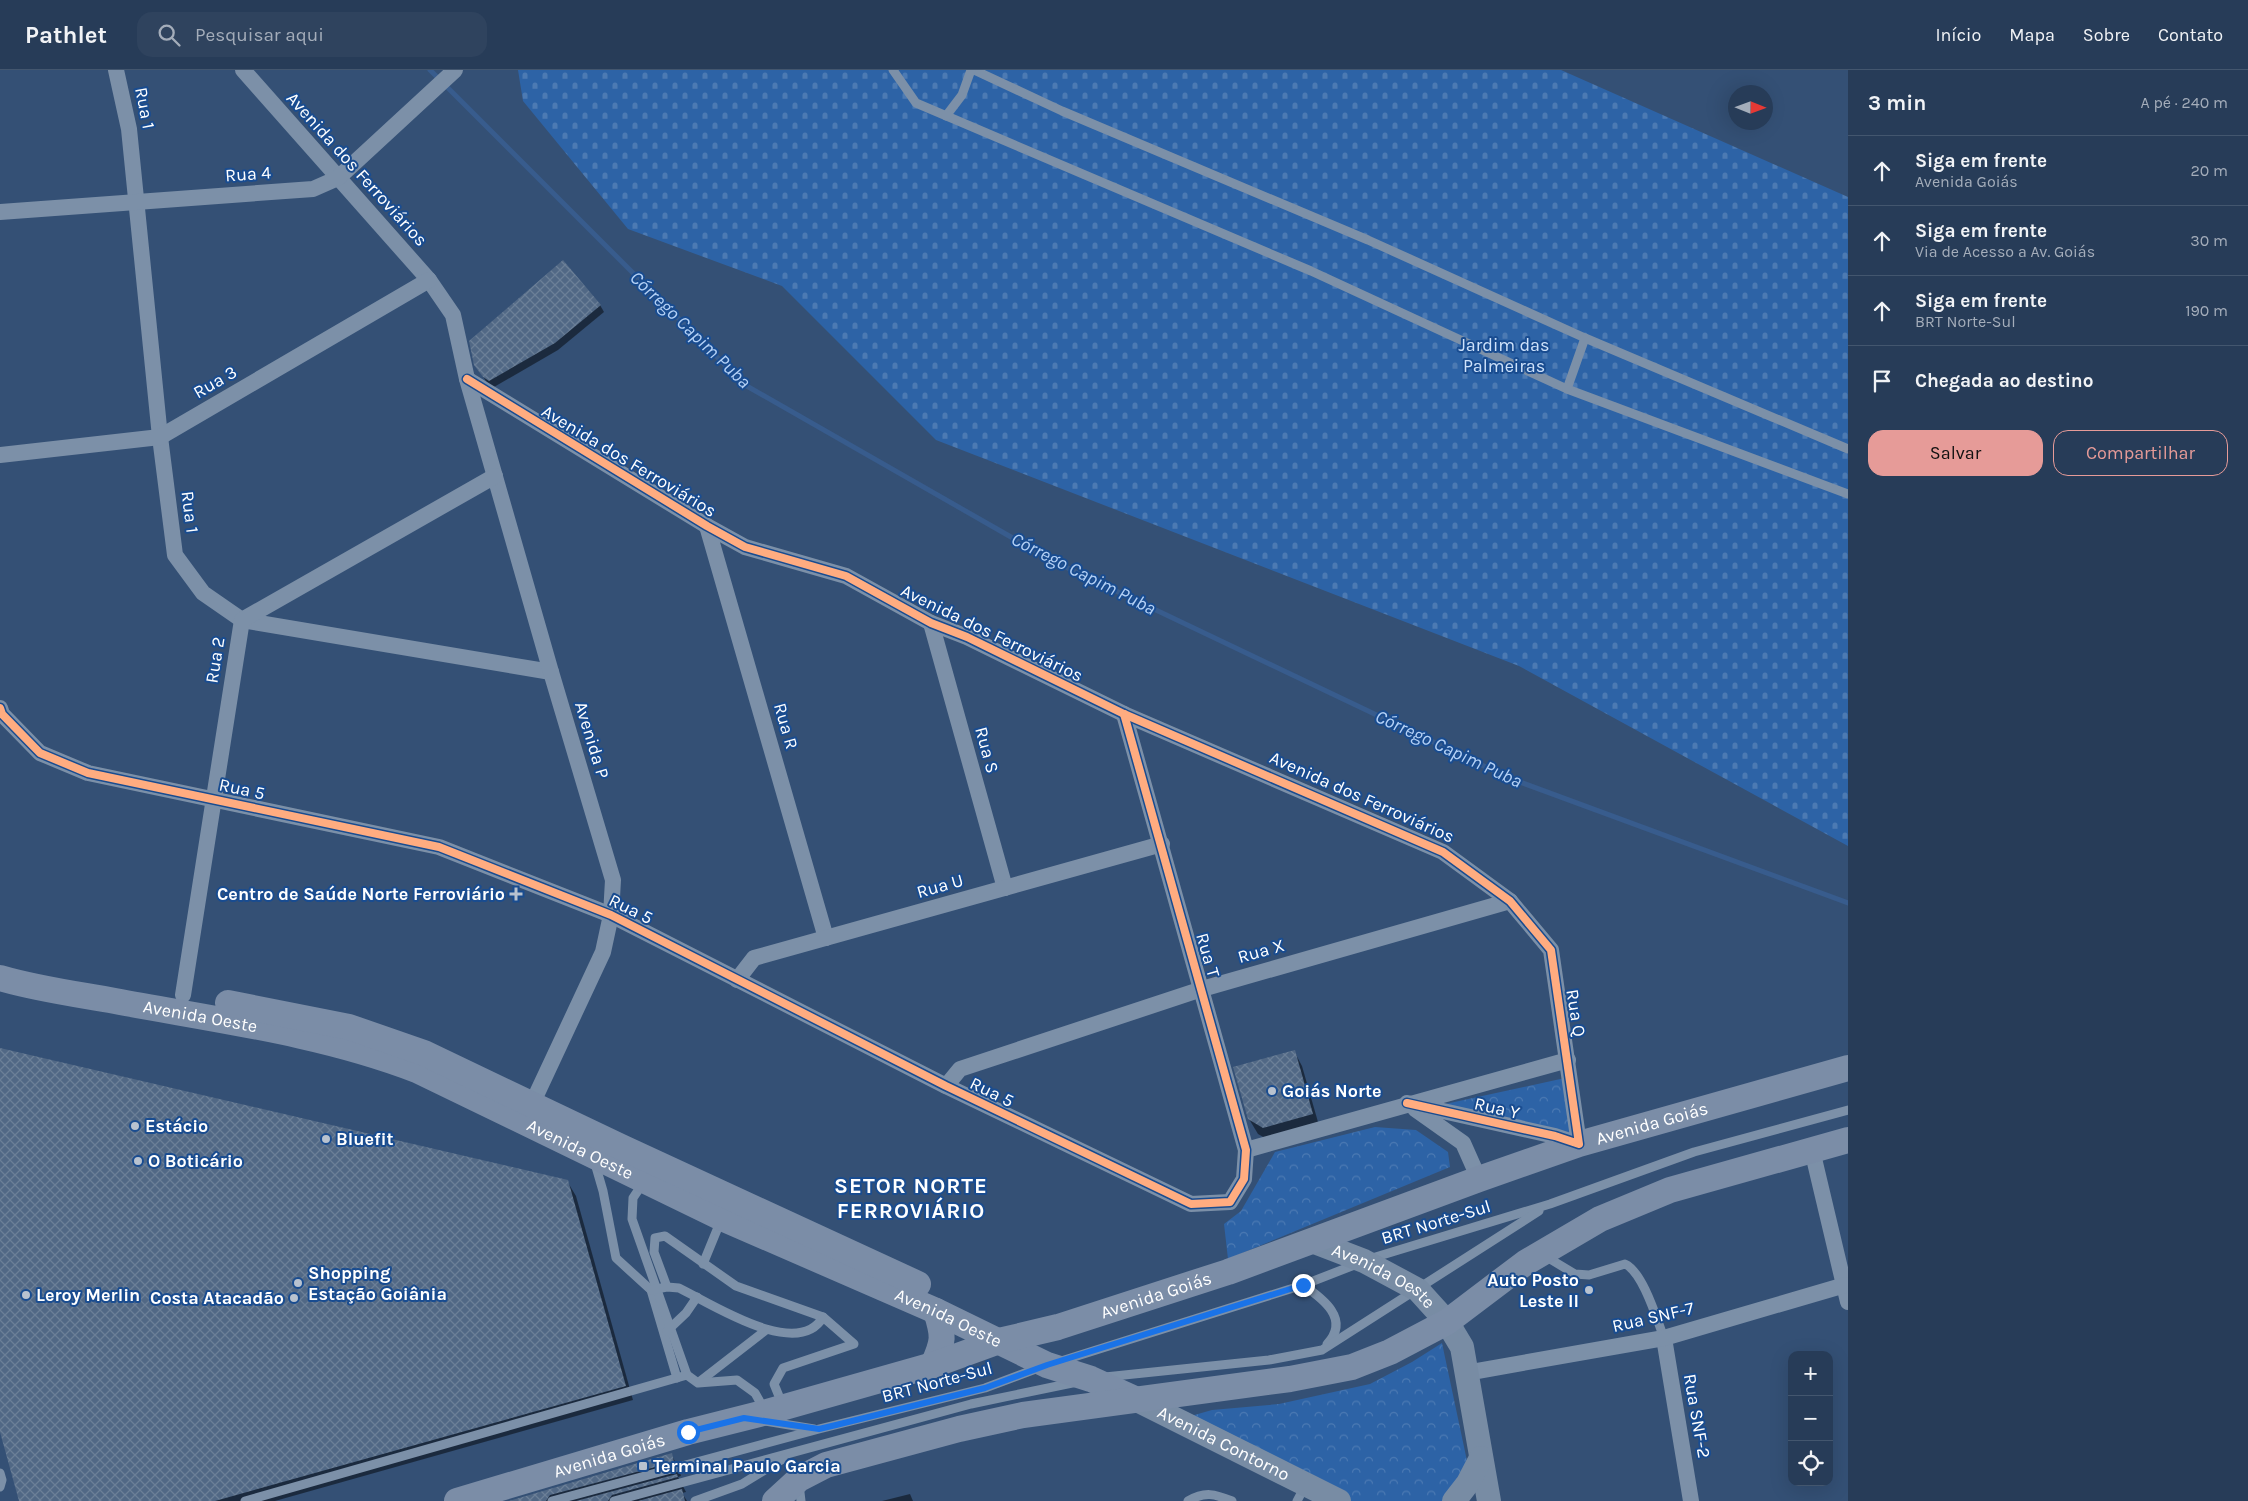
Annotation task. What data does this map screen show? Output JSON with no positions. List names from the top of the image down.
{
  "streets": {
    "main road": ["Avenida Oeste", "Avenida Goiás", "Avenida Contorno"],
    "street": [
      "Rua 1",
      "Avenida dos Ferroviários",
      "Rua 4",
      "Rua 3",
      "Rua 2",
      "Rua R",
      "Avenida P",
      "Rua S",
      "Rua 5",
      "Rua U",
      "Rua X",
      "Rua T",
      "Rua Q",
      "Rua Y",
      "Rua SNF-7",
      "Rua SNF-2"
    ],
    "lane": ["BRT Norte-Sul"]
  },
  "crossings": [
    ["Rua 1", "Rua 4"],
    ["Rua 1", "Rua 3"],
    ["Rua 1", "Rua 2"],
    ["Rua 1", "Avenida P"],
    ["Avenida dos Ferroviários", "Rua 4"],
    ["Avenida dos Ferroviários", "Rua 3"],
    ["Avenida dos Ferroviários", "Rua R"],
    ["Avenida dos Ferroviários", "Avenida P"],
    ["Avenida dos Ferroviários", "Rua S"],
    ["Avenida dos Ferroviários", "Rua X"],
    ["Avenida dos Ferroviários", "Rua T"],
    ["Avenida dos Ferroviários", "Rua Q"],
    ["Rua 2", "Avenida P"],
    ["Rua 2", "Rua 5"],
    ["Rua 2", "Avenida Oeste"],
    ["Rua R", "Rua U"],
    ["Avenida P", "Rua 5"],
    ["Avenida P", "Avenida Oeste"],
    ["Rua S", "Rua U"],
    ["Rua 5", "Rua U"],
    ["Rua 5", "Rua X"],
    ["Rua 5", "Rua T"],
    ["Rua U", "Rua T"],
    ["Rua X", "Rua T"],
    ["Rua X", "Rua Q"],
    ["Rua T", "Rua Y"],
    ["Rua Q", "Rua Y"],
    ["Rua Q", "Avenida Goiás"],
    ["Avenida Oeste", "Avenida Goiás"],
    ["Avenida Oeste", "BRT Norte-Sul"],
    ["Avenida Oeste", "Avenida Contorno"],
    ["Rua Y", "Avenida Goiás"],
    ["Rua SNF-7", "Rua SNF-2"]
  ],
  "districts": ["SETOR NORTE FERROVIÁRIO"],
  "water": ["Córrego Capim Puba"],
  "parks": ["Jardim das Palmeiras"],
  "places": {
    "health": ["Centro de Saúde Norte Ferroviário"],
    "other": [
      "Goiás Norte",
      "Estácio",
      "Bluefit",
      "O Boticário",
      "Shopping Estação Goiânia",
      "Auto Posto Leste II",
      "Leroy Merlin",
      "Costa Atacadão"
    ],
    "transit": ["Terminal Paulo Garcia"]
  },
  "north": "right",
  "page": {
    "header": "Pathlet",
    "search": "Pesquisar aqui",
    "nav": [
      "Início",
      "Mapa",
      "Sobre",
      "Contato"
    ],
    "heading": ["3 min", "A pé · 240 m"],
    "list": [
      ["Siga em frente", "Avenida Goiás", "20 m"],
      ["Siga em frente", "Via de Acesso a Av. Goiás", "30 m"],
      ["Siga em frente", "BRT Norte-Sul", "190 m"],
      "Chegada ao destino"
    ],
    "buttons": ["Salvar", "Compartilhar"],
    "map_buttons": ["+", "−"]
  }
}
